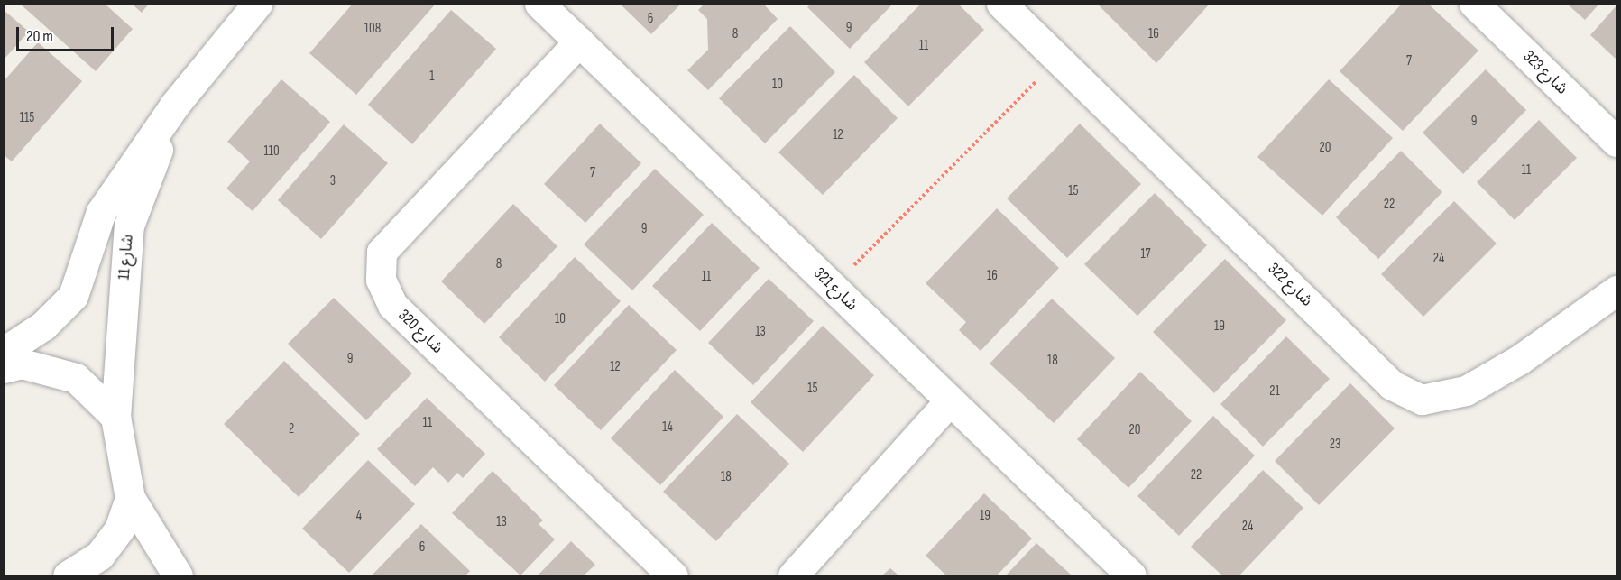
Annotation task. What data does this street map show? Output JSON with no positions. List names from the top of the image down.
{
  "streets": {
    "street": [
      "شارع 323",
      "شارع 11",
      "شارع 322",
      "شارع 321",
      "شارع 320"
    ]
  },
  "crossings": [
    ["شارع 321", "شارع 320"]
  ],
  "house_numbers": [
    "6",
    "9",
    "108",
    "8",
    "16",
    "11",
    "7",
    "1",
    "10",
    "115",
    "9",
    "12",
    "20",
    "110",
    "11",
    "7",
    "3",
    "15",
    "22",
    "9",
    "17",
    "24",
    "8",
    "16",
    "11",
    "10",
    "19",
    "13",
    "9",
    "18",
    "12",
    "15",
    "21",
    "11",
    "14",
    "2",
    "20",
    "23",
    "22",
    "18",
    "4",
    "19",
    "13",
    "24",
    "6"
  ],
  "scale_bar": "20 m"
}
